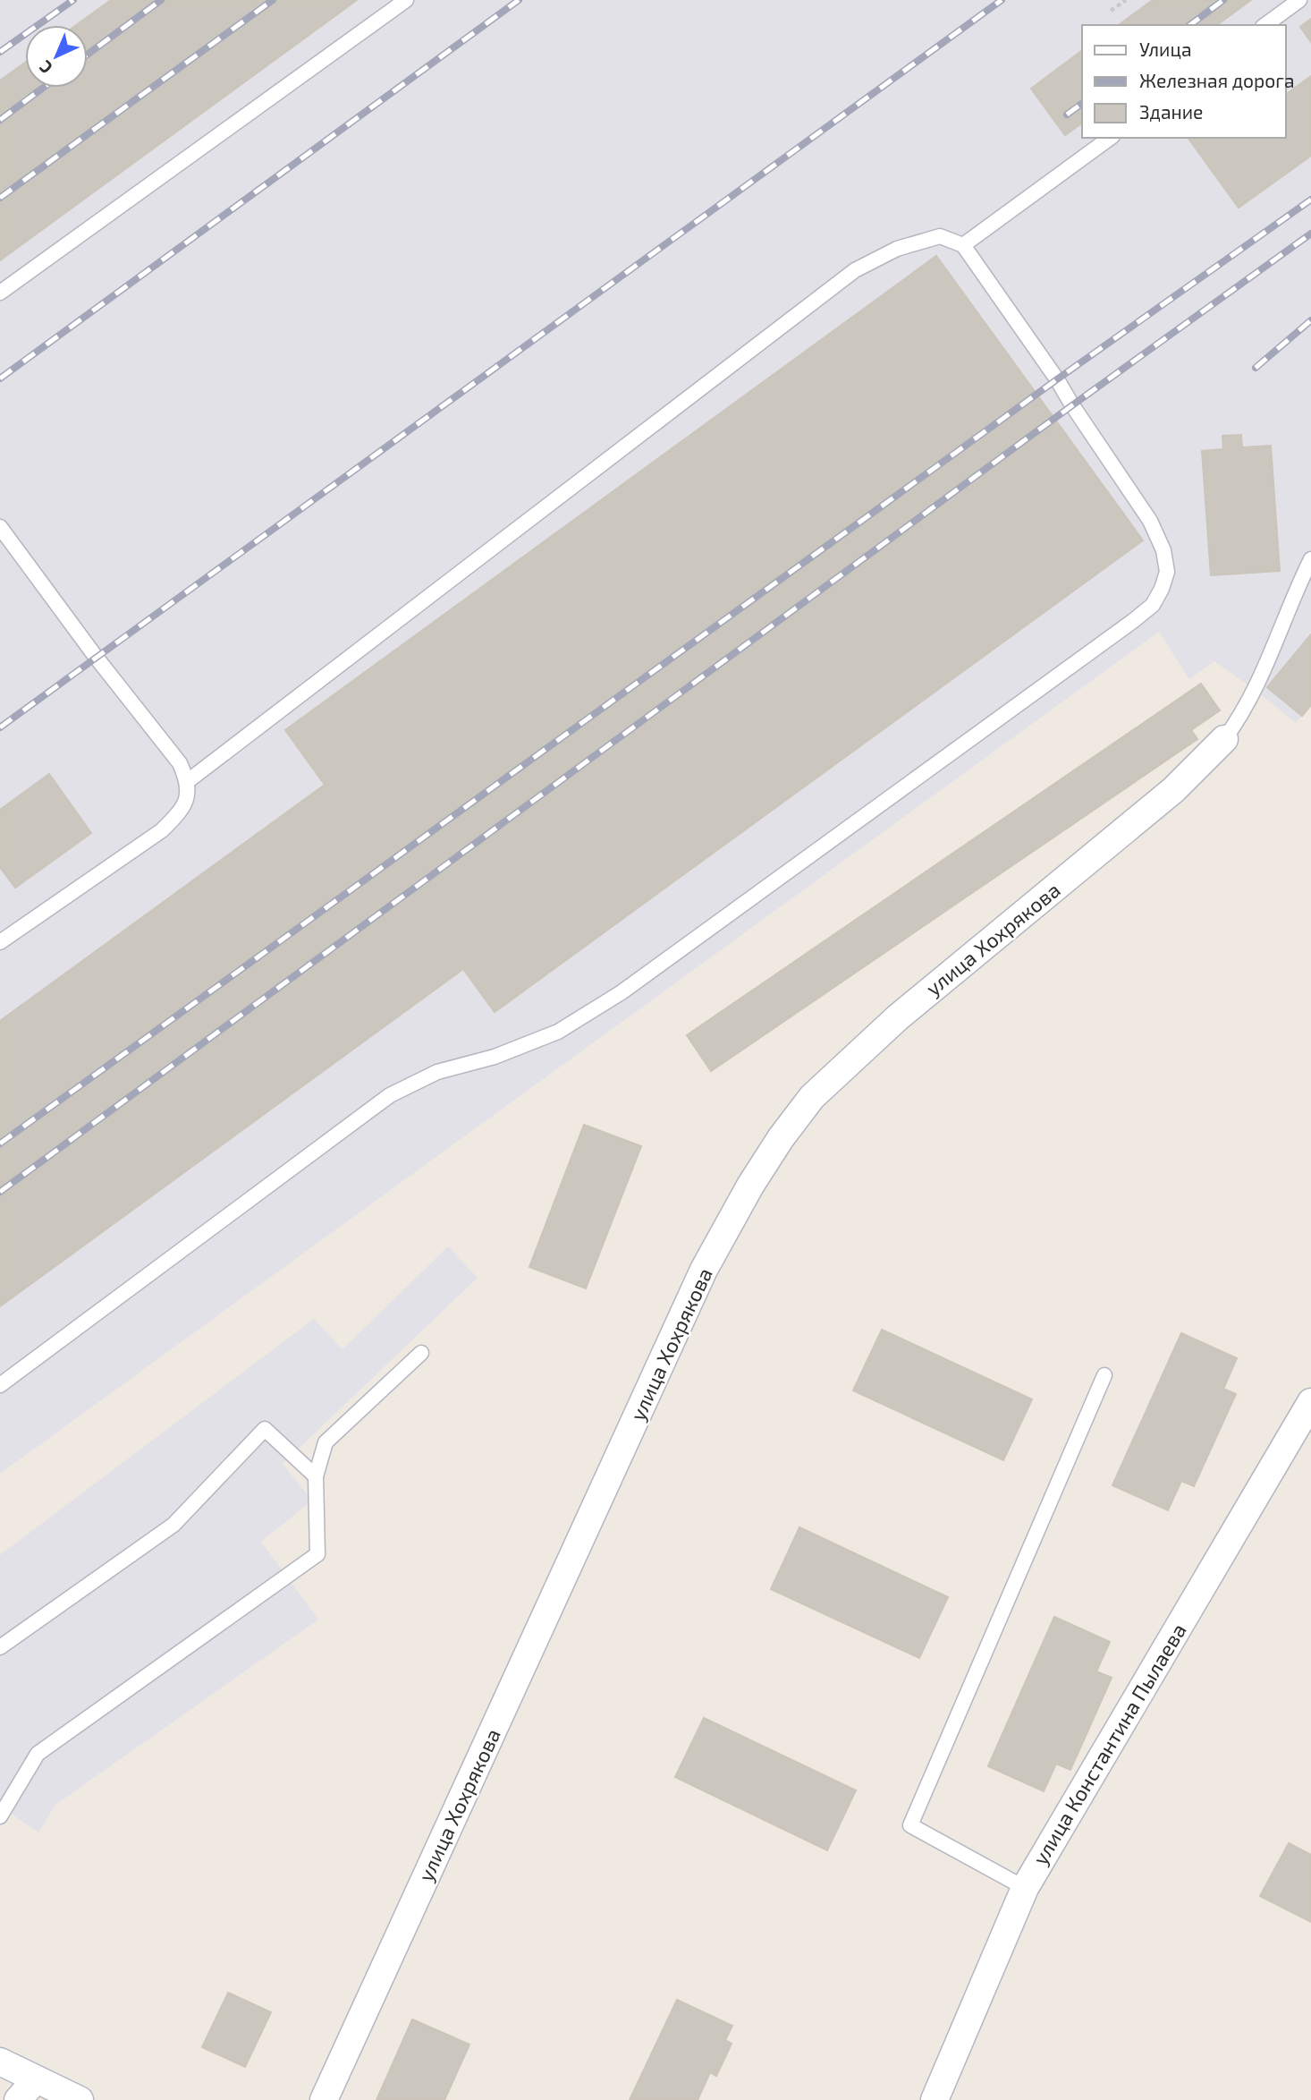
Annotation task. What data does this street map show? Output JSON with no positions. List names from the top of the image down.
{
  "streets": {
    "street": ["улица Хохрякова", "улица Константина Пылаева"]
  },
  "legend": ["Улица", "Железная дорога", "Здание"],
  "north": "bottom left"
}
